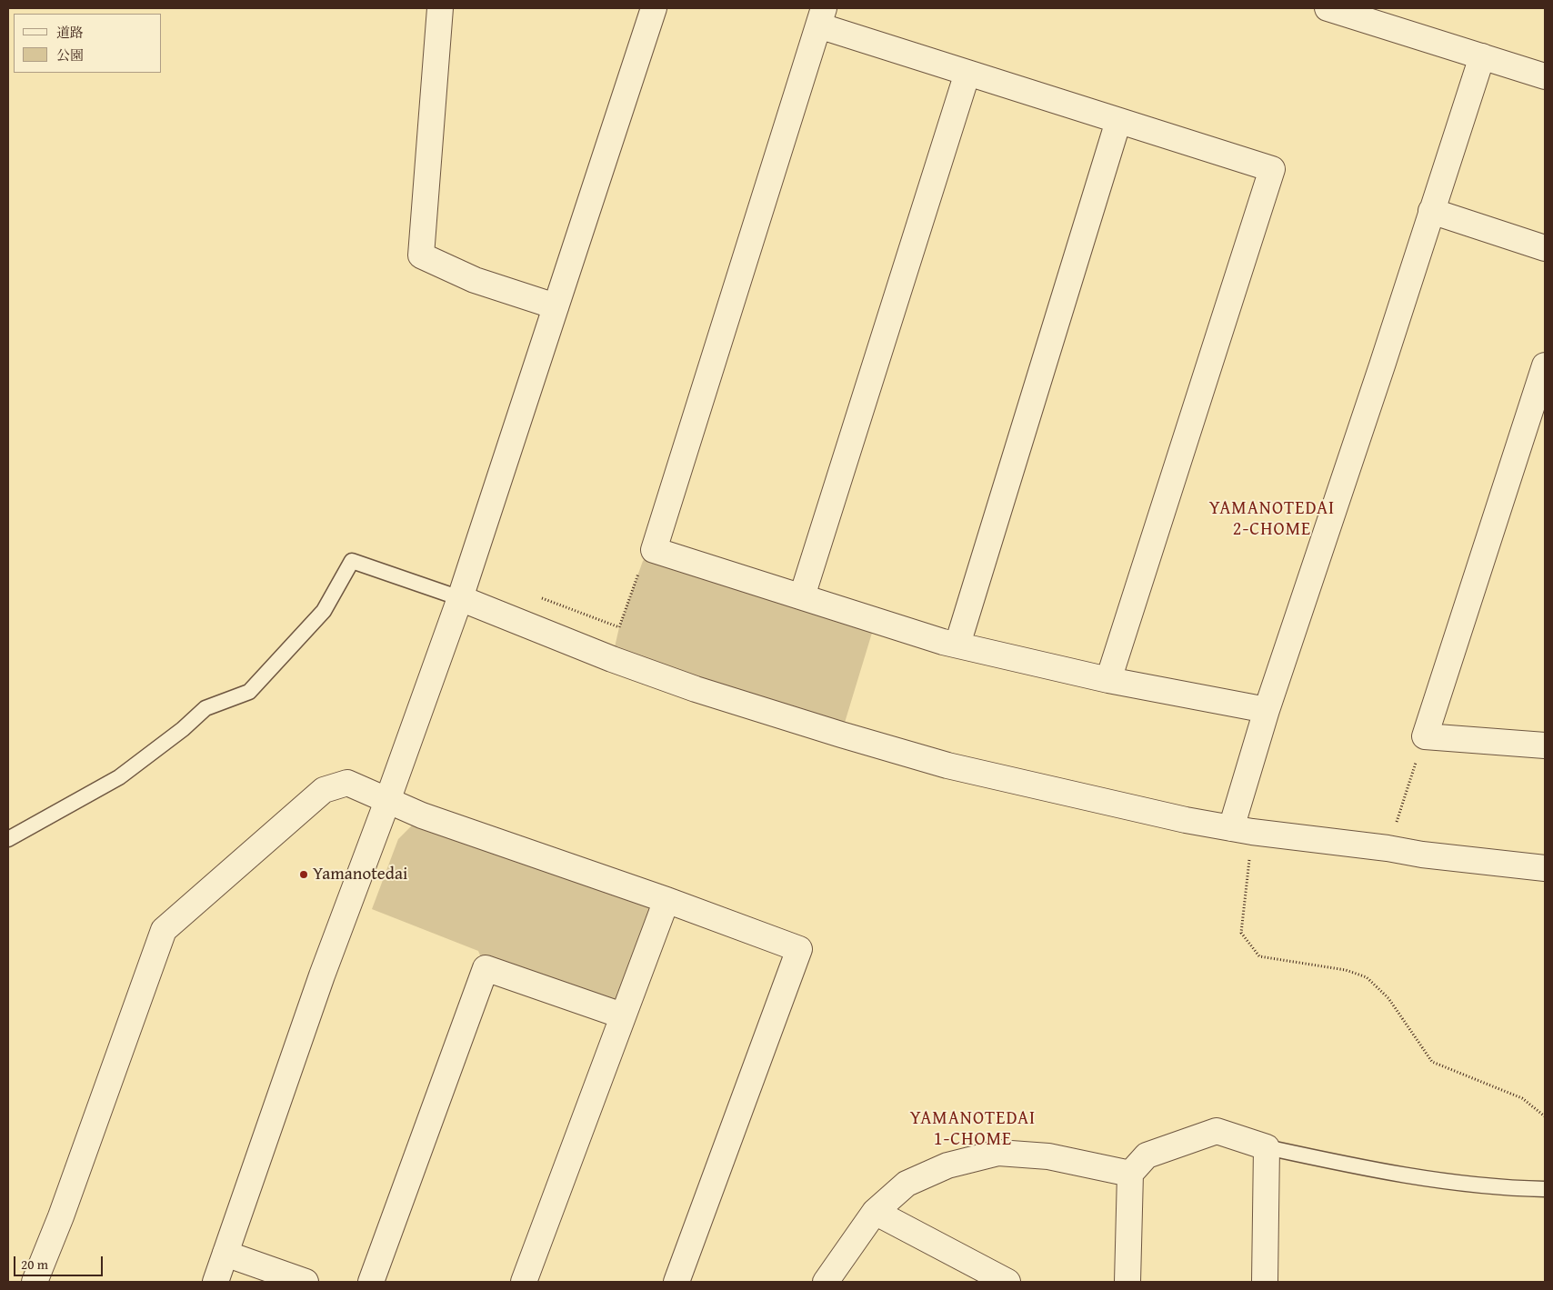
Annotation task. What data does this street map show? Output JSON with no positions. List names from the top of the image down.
{
  "districts": ["YAMANOTEDAI 2-CHOME", "YAMANOTEDAI 1-CHOME"],
  "places": ["Yamanotedai"],
  "legend": ["道路", "公園"],
  "scale_bar": "20 m"
}
